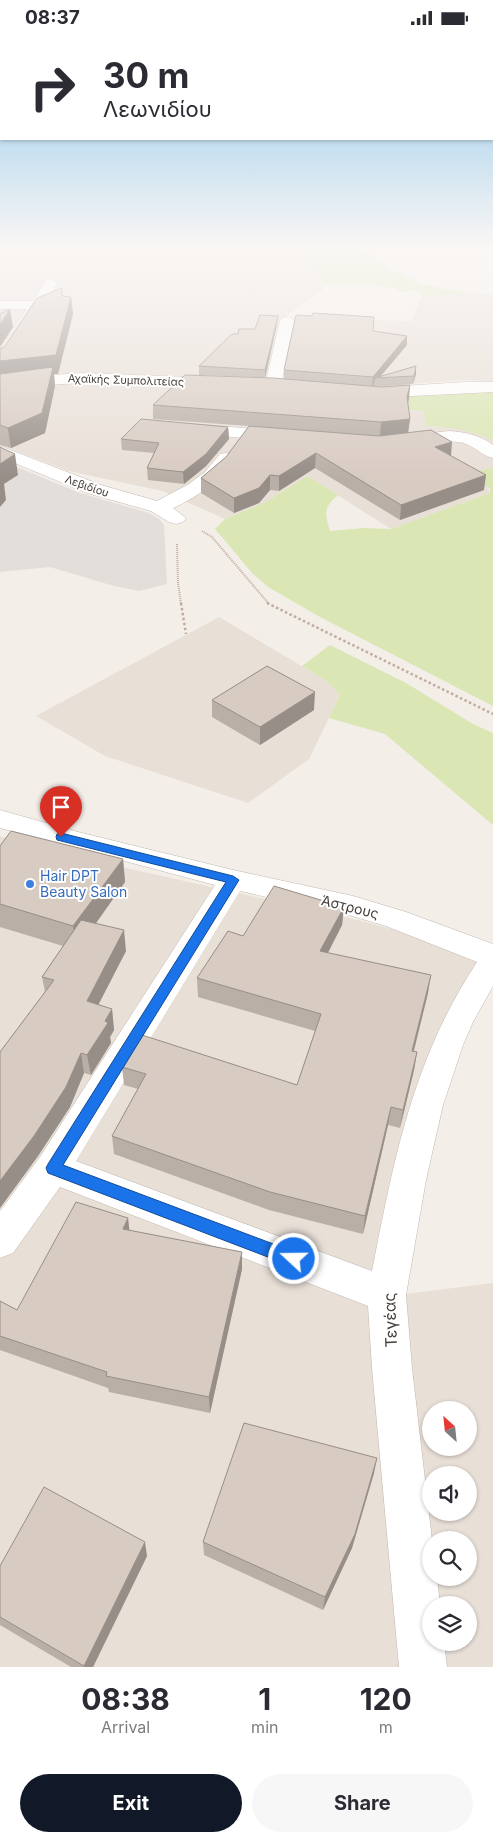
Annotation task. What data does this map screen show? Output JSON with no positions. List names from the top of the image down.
{
  "streets": {
    "street": [
      "Αχαϊκής Συμπολιτείας",
      "Λεβιδίου",
      "Άστρους",
      "Τεγέας"
    ]
  },
  "places": ["Hair DPT Beauty Salon"],
  "north": "top left",
  "page": {
    "status": "08:37",
    "turn": ["30 m", "Λεωνιδίου"],
    "eta": [
      "08:38",
      "Arrival",
      "1",
      "min",
      "120",
      "m"
    ],
    "buttons": ["Exit", "Share"]
  }
}
